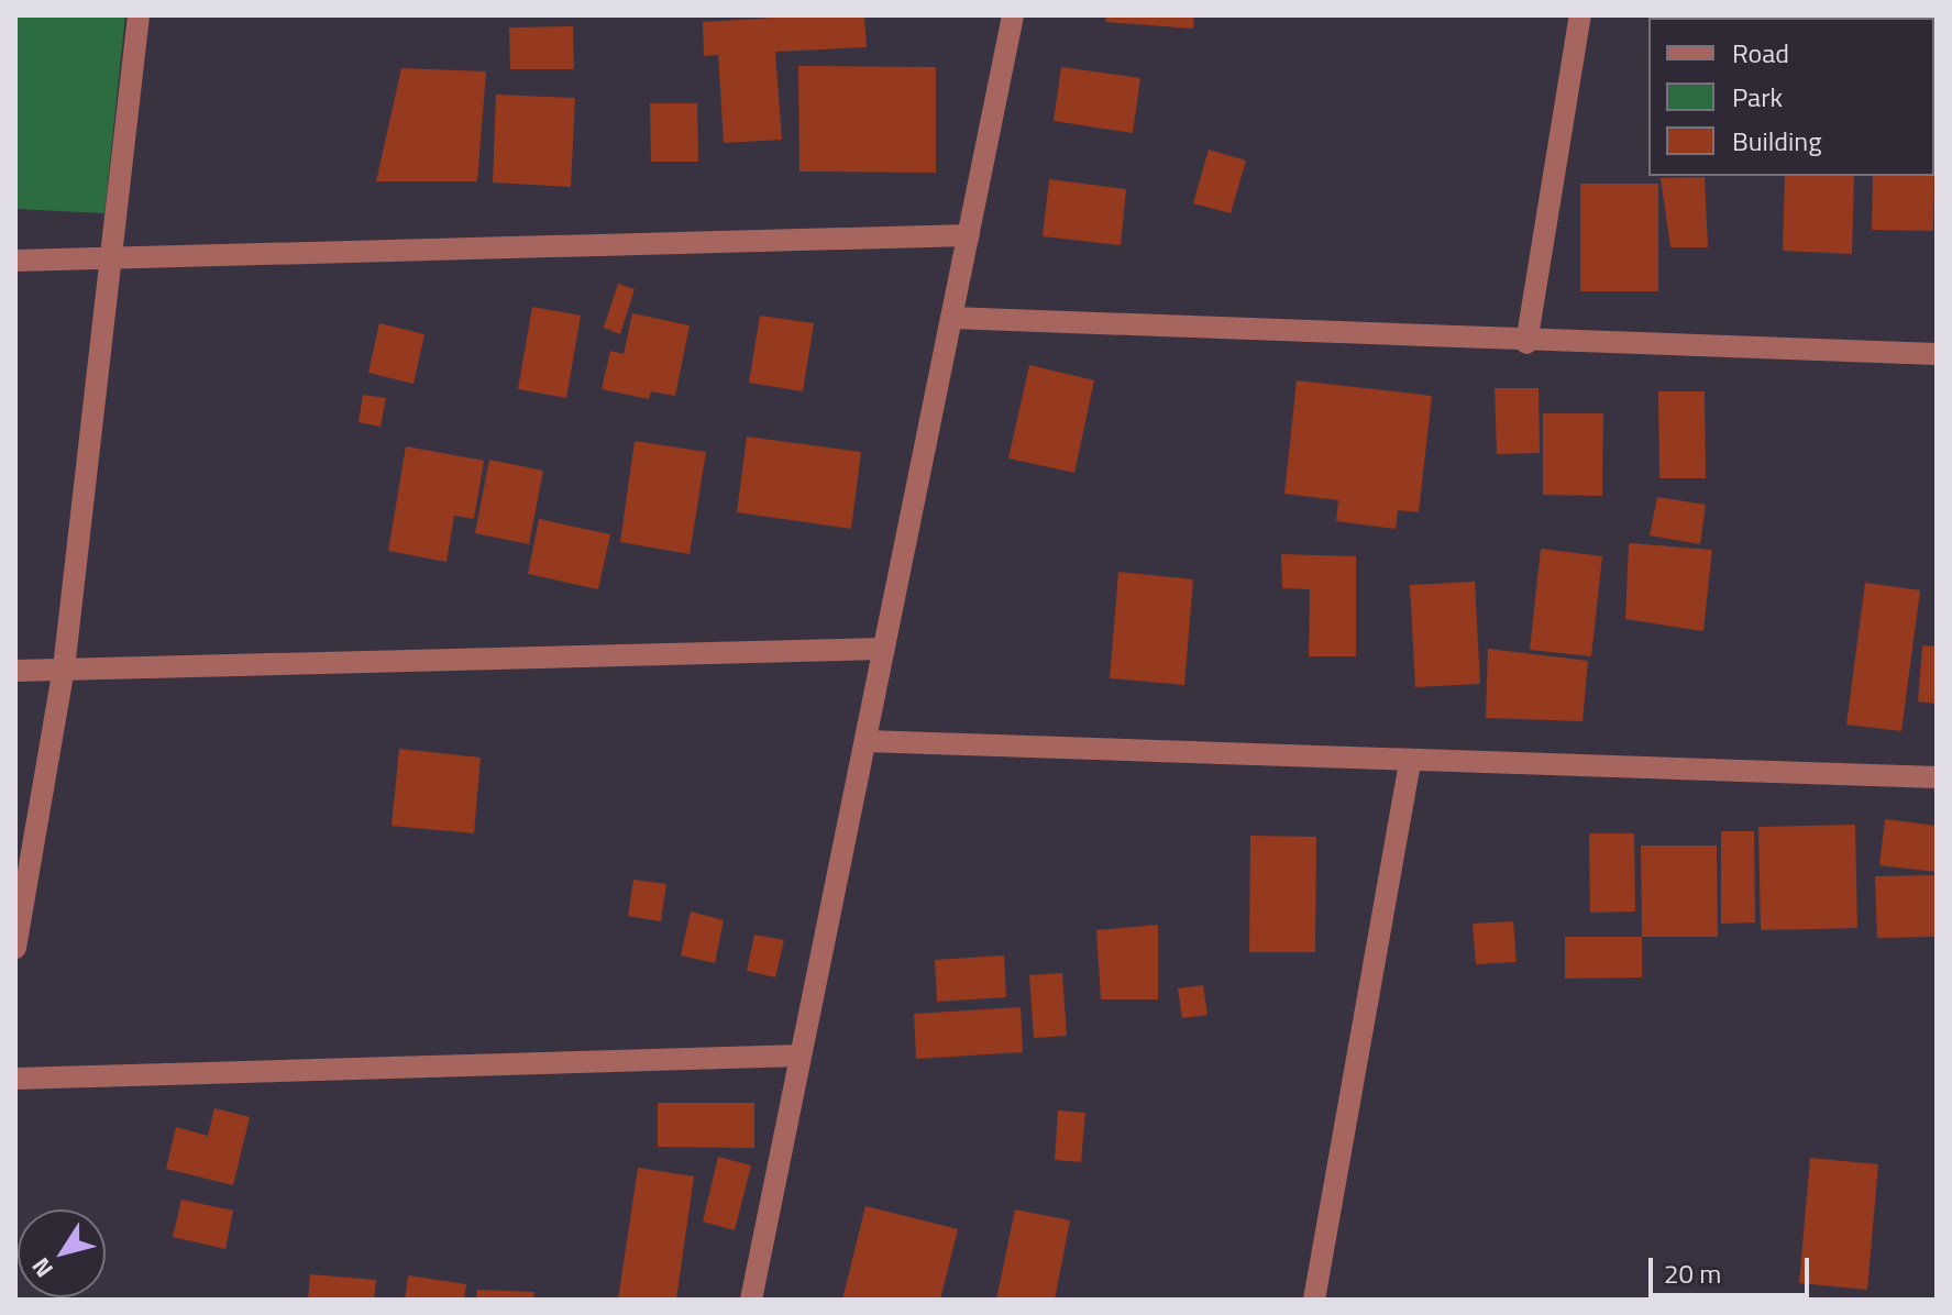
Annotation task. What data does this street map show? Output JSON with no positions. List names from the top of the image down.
{
  "legend": ["Road", "Park", "Building"],
  "scale_bar": "20 m",
  "north": "bottom left"
}
